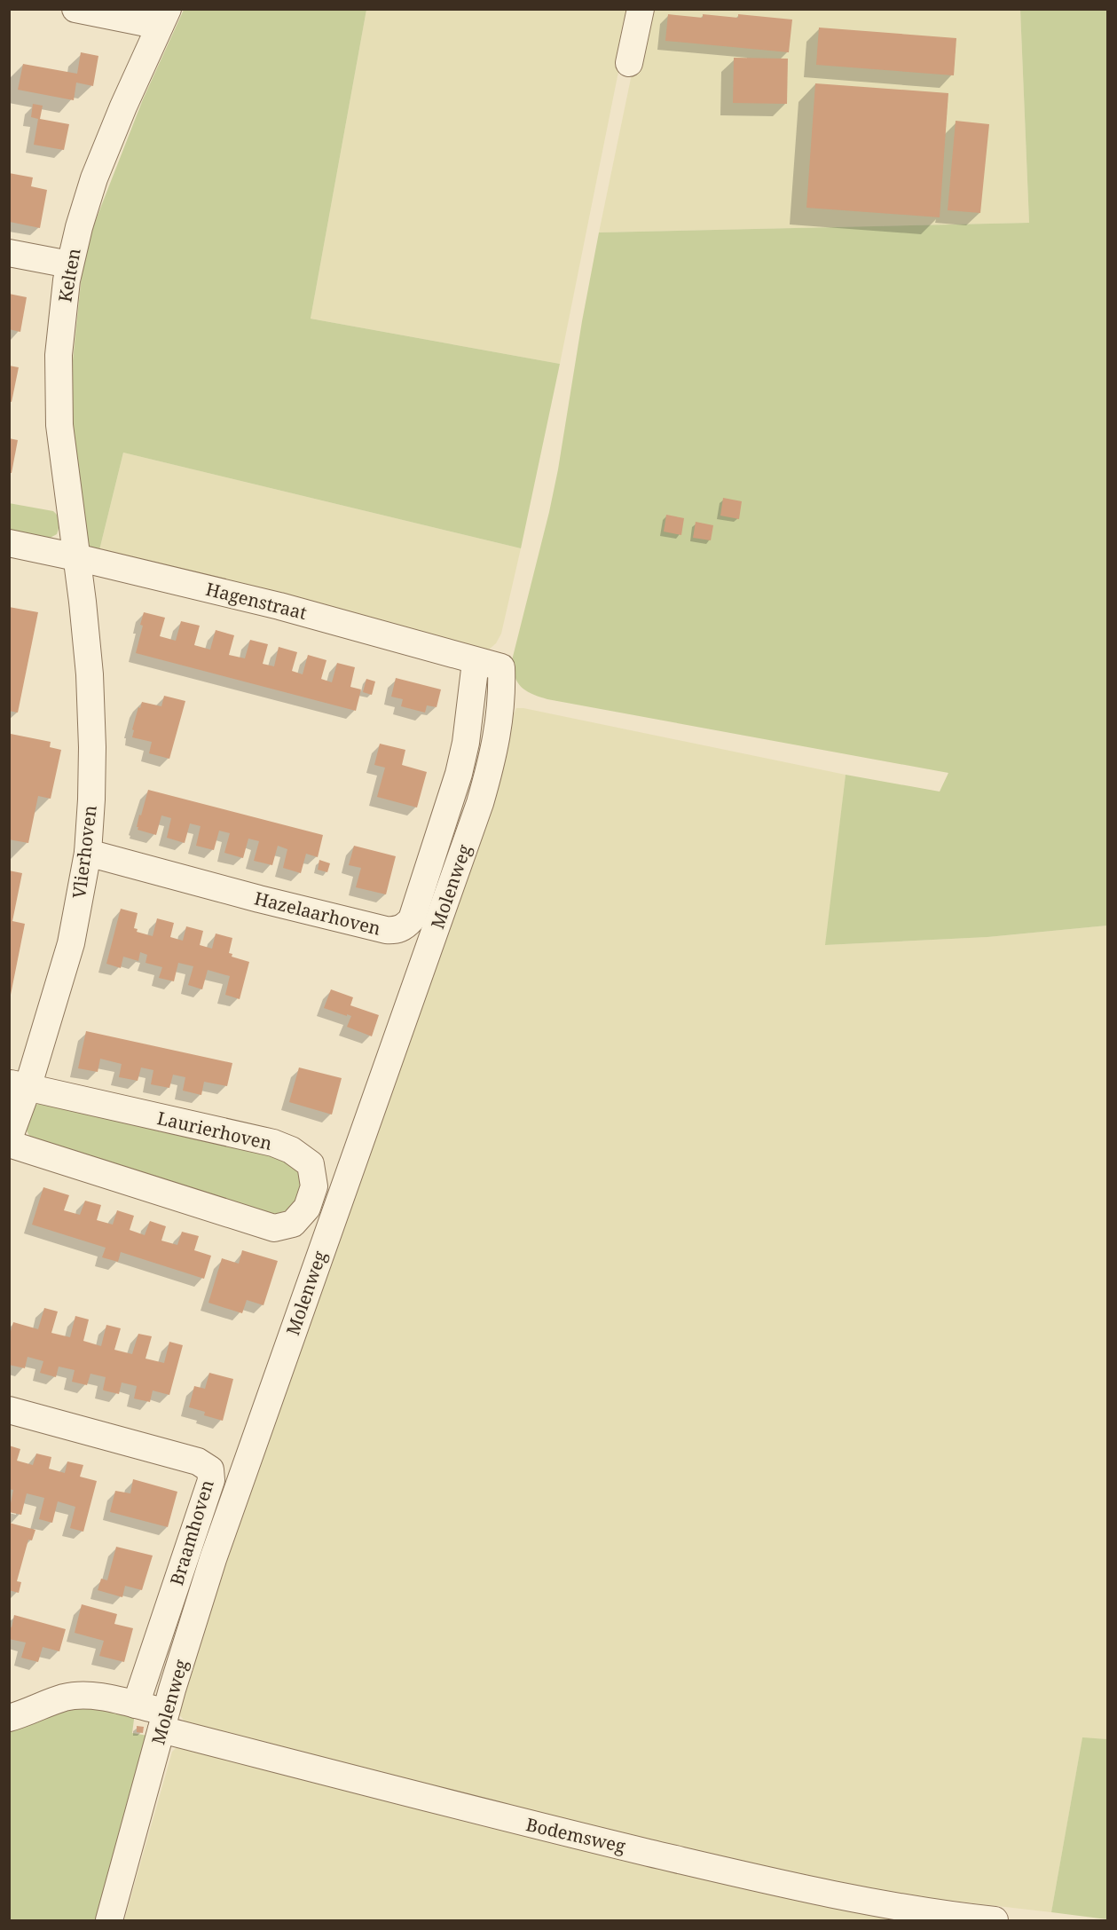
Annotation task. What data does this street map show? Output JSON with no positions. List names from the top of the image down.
{
  "streets": {
    "street": [
      "Kelten",
      "Hagenstraat",
      "Vlierhoven",
      "Molenweg",
      "Hazelaarhoven",
      "Laurierhoven",
      "Braamhoven",
      "Bodemsweg"
    ]
  },
  "crossings": [
    ["Kelten", "Hagenstraat"],
    ["Kelten", "Vlierhoven"],
    ["Hagenstraat", "Vlierhoven"],
    ["Hagenstraat", "Molenweg"],
    ["Hagenstraat", "Hazelaarhoven"],
    ["Vlierhoven", "Hazelaarhoven"],
    ["Vlierhoven", "Laurierhoven"],
    ["Molenweg", "Hazelaarhoven"],
    ["Molenweg", "Bodemsweg"],
    ["Braamhoven", "Bodemsweg"]
  ]
}
